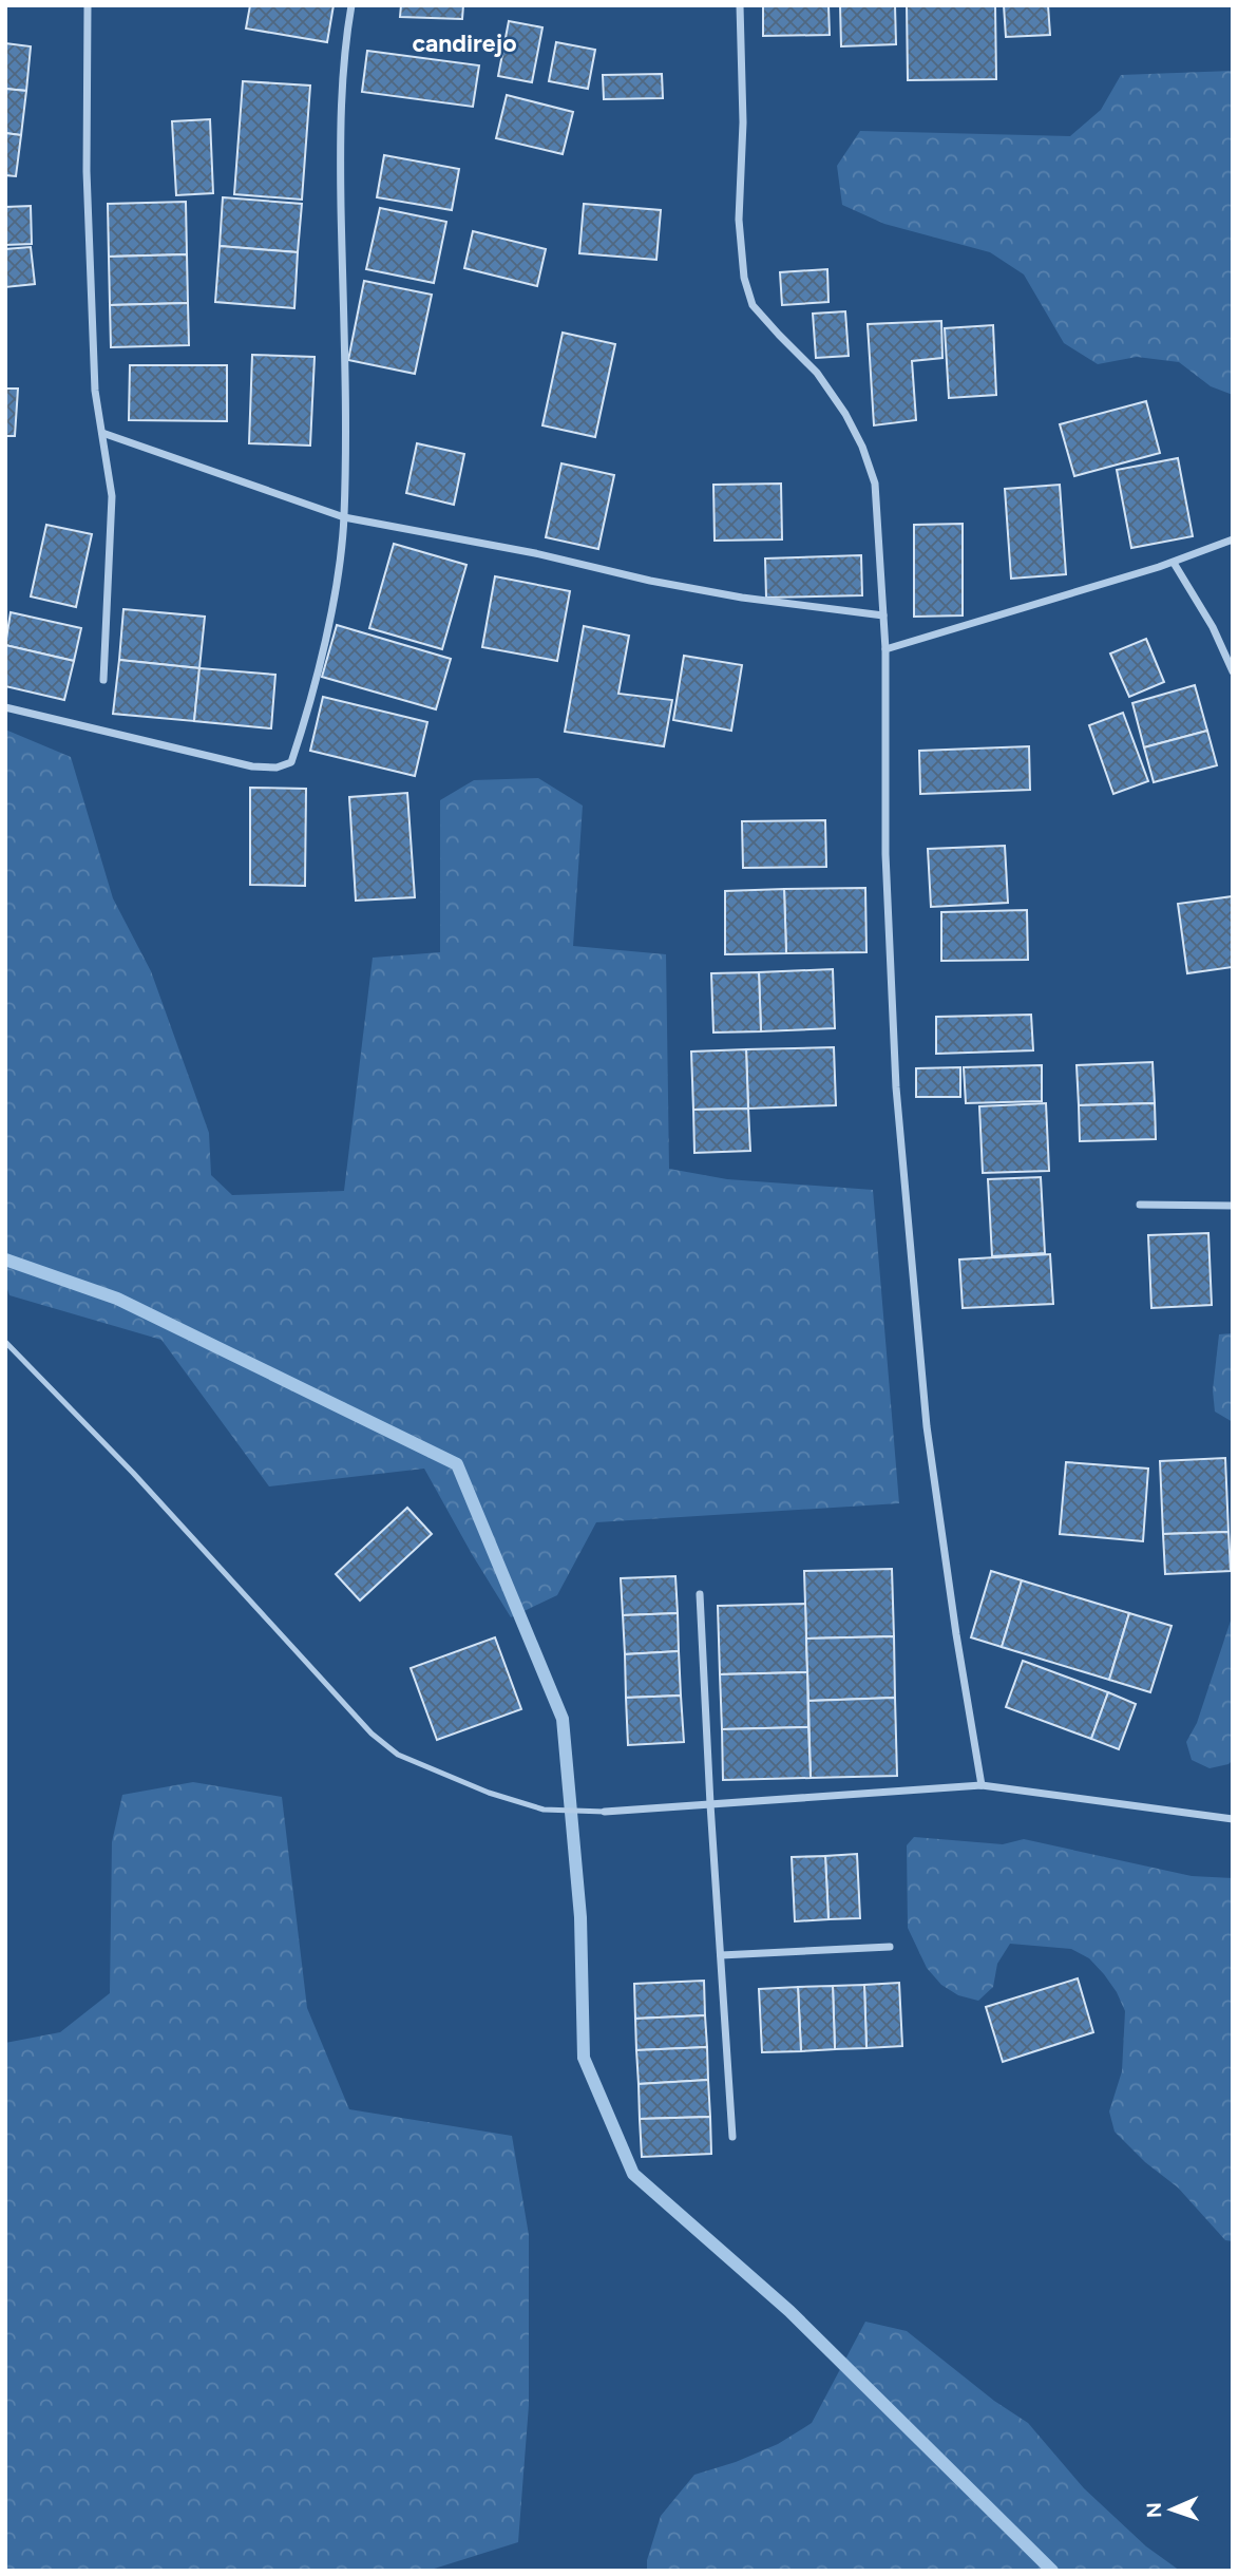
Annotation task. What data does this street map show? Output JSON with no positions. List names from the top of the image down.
{
  "districts": ["candirejo"],
  "north": "left"
}
